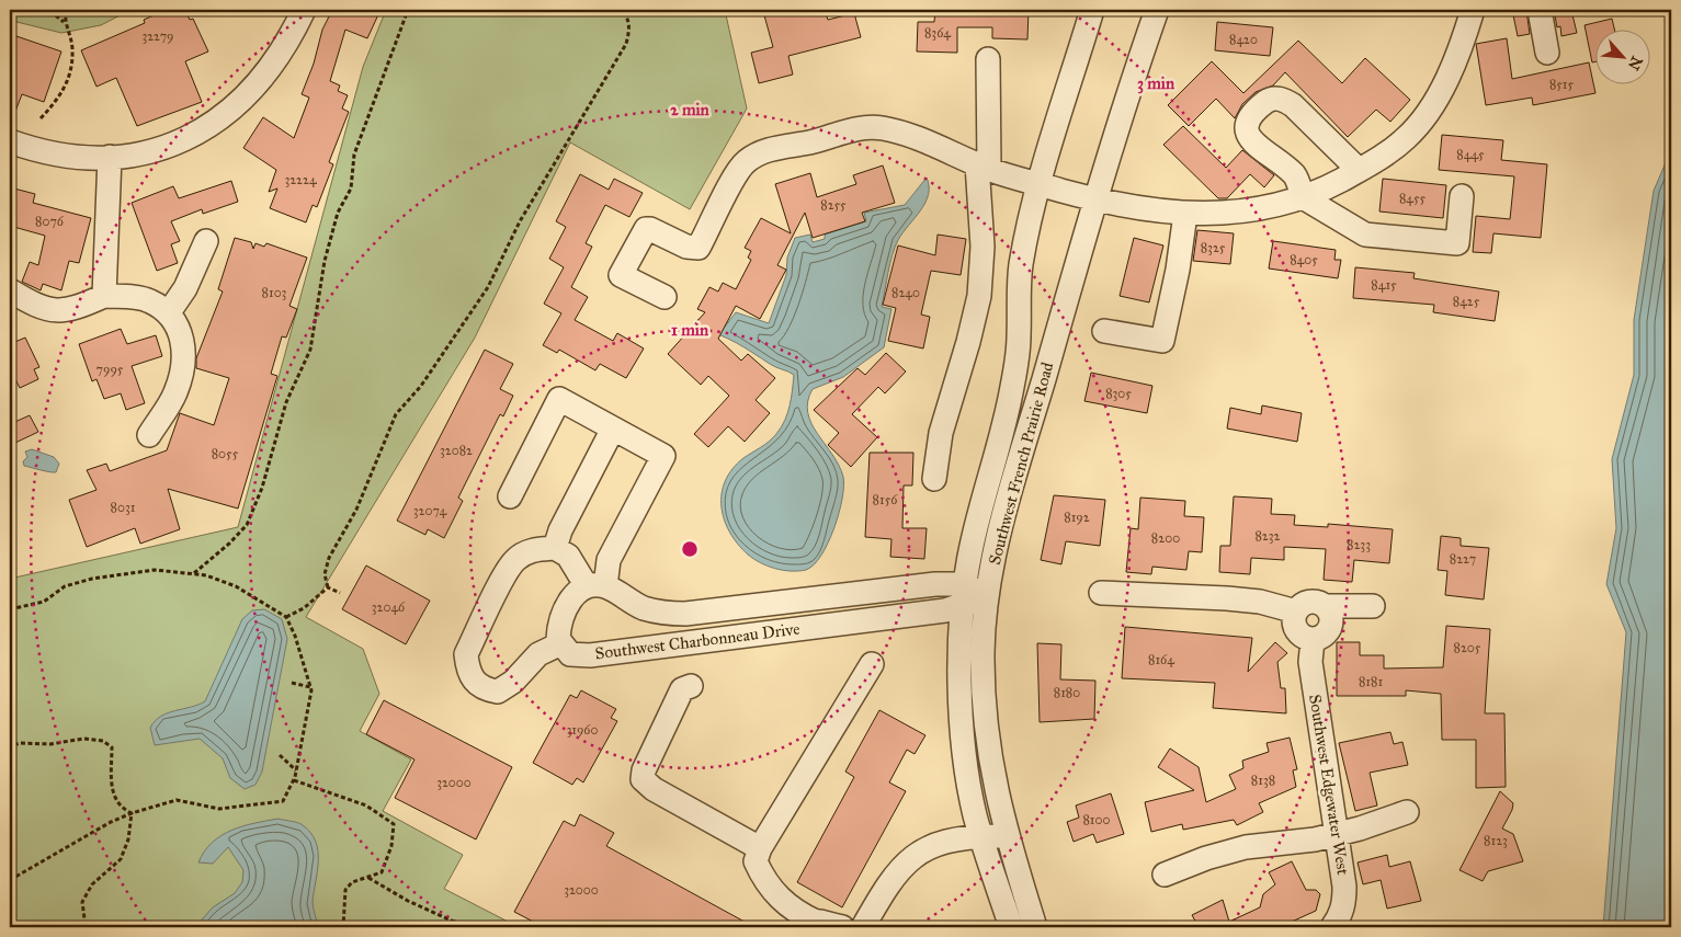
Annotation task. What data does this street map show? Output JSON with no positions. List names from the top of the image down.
{
  "streets": {
    "street": ["Southwest French Prairie Road", "Southwest Charbonneau Drive", "Southwest Edgewater West"]
  },
  "crossings": [
    ["Southwest French Prairie Road", "Southwest Charbonneau Drive"]
  ],
  "house_numbers": [
    "8364",
    "32279",
    "8420",
    "8515",
    "8445",
    "32224",
    "8455",
    "8255",
    "8076",
    "8325",
    "8405",
    "8415",
    "8103",
    "8240",
    "8425",
    "7995",
    "8305",
    "32082",
    "8055",
    "8156",
    "8031",
    "32074",
    "8192",
    "8232",
    "8200",
    "8233",
    "8227",
    "32046",
    "8205",
    "8164",
    "8181",
    "8180",
    "31960",
    "8138",
    "32000",
    "8100",
    "8123",
    "32000"
  ],
  "north": "bottom right",
  "rings": ["3 min", "2 min", "1 min"]
}
